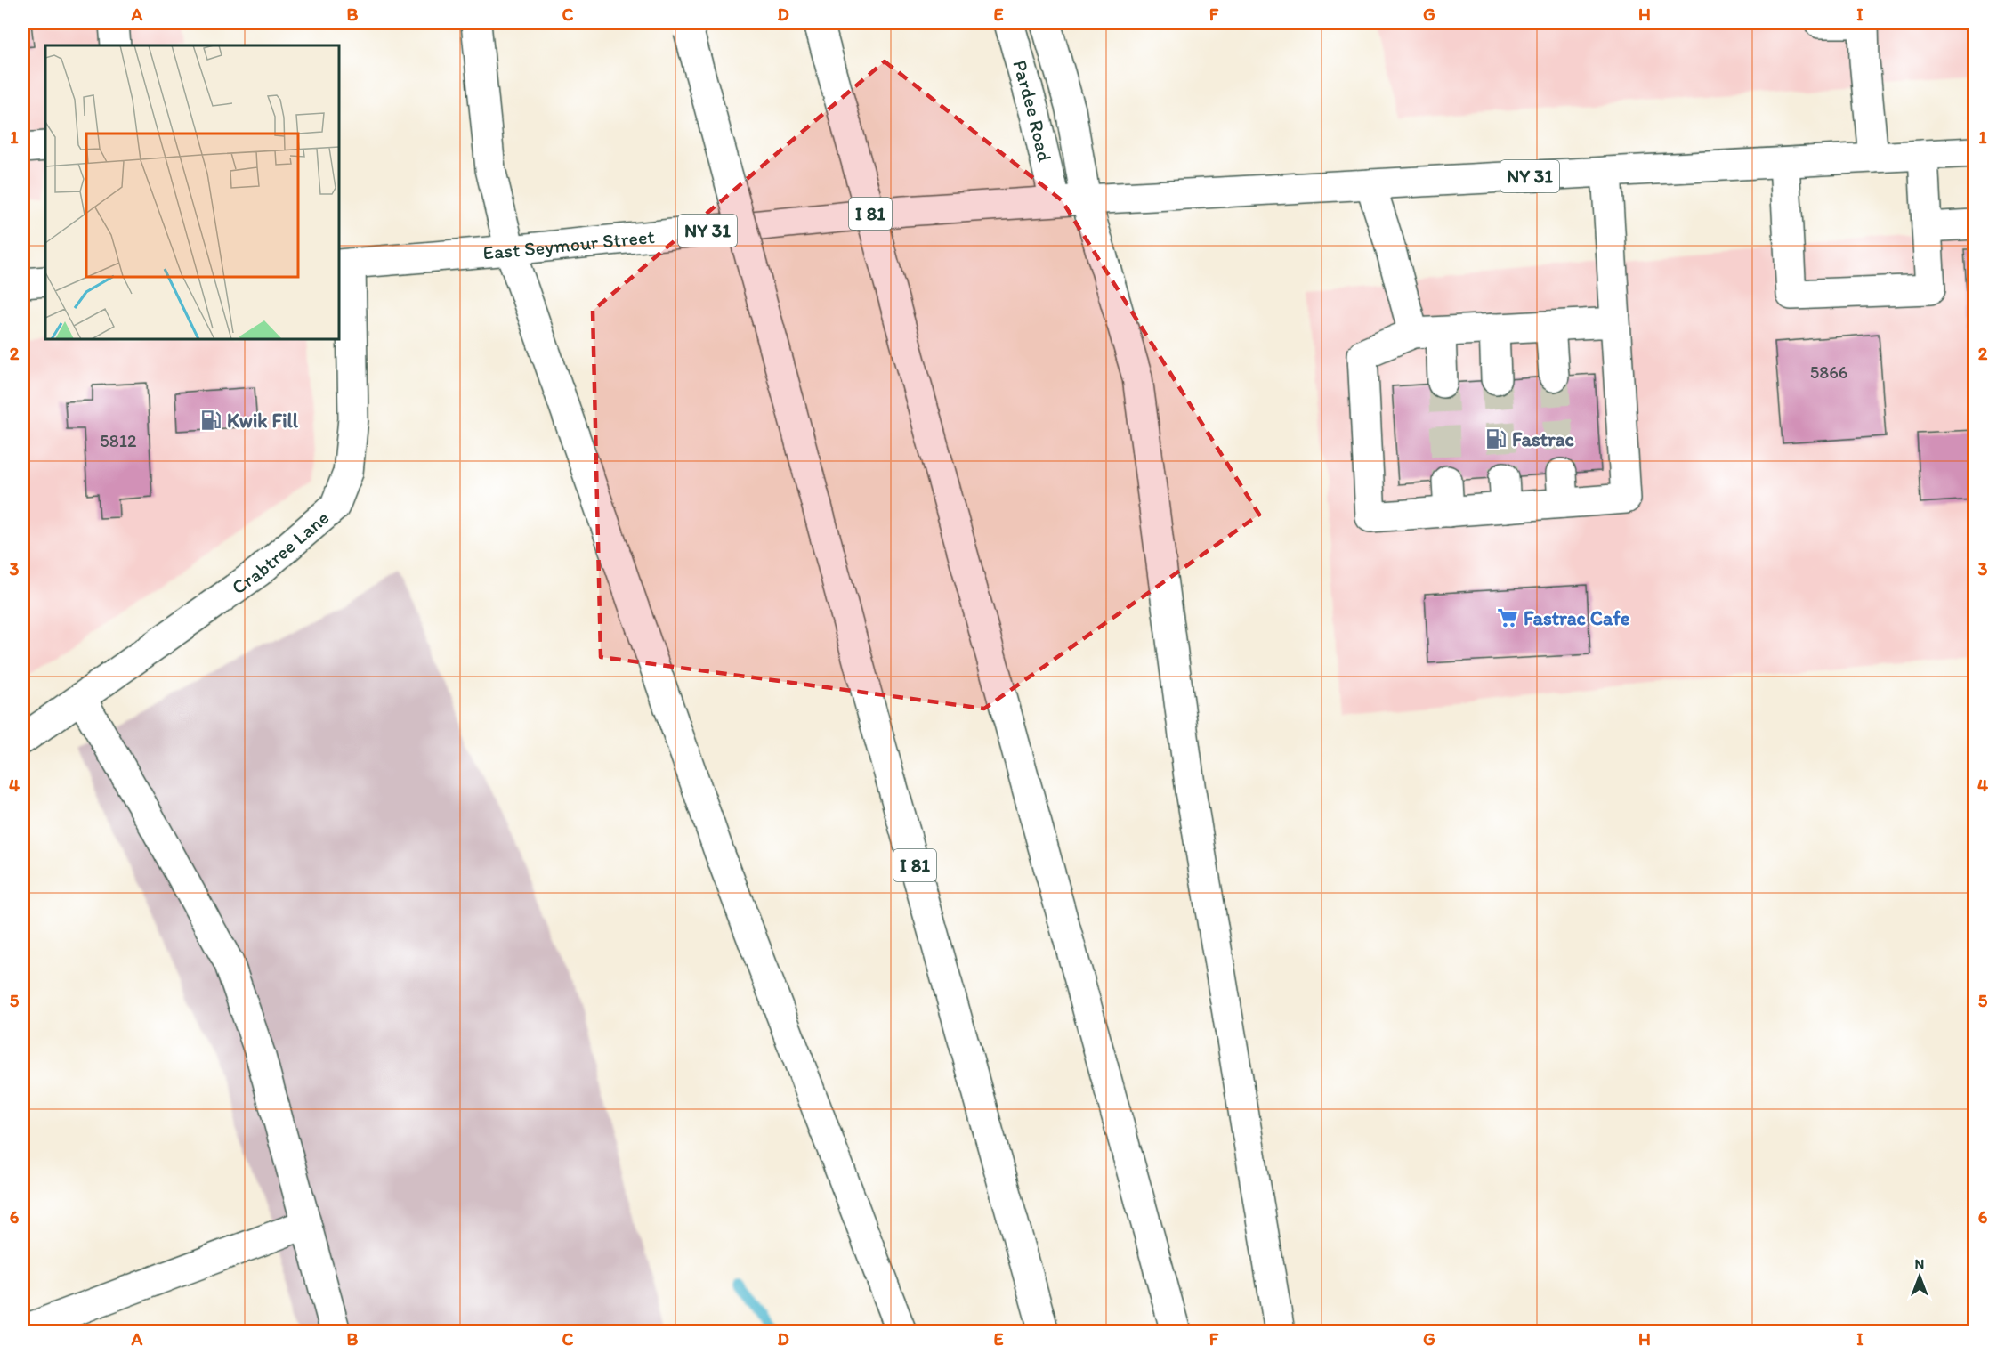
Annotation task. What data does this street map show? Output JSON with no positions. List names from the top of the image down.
{
  "streets": {
    "main road": [
      "Pardee Road",
      "NY 31",
      "I 81",
      "East Seymour Street",
      "Crabtree Lane"
    ]
  },
  "crossings": [
    ["Pardee Road", "NY 31"],
    ["Pardee Road", "East Seymour Street"],
    ["NY 31", "East Seymour Street"],
    ["East Seymour Street", "Crabtree Lane"]
  ],
  "places": {
    "fuel station": ["Kwik Fill", "Fastrac"],
    "supermarket": ["Fastrac Cafe"]
  },
  "house_numbers": ["5866", "5812"],
  "north": "top",
  "grid": {
    "columns": [
      "A",
      "B",
      "C",
      "D",
      "E",
      "F",
      "G",
      "H",
      "I"
    ],
    "rows": [
      "1",
      "2",
      "3",
      "4",
      "5",
      "6"
    ]
  }
}
